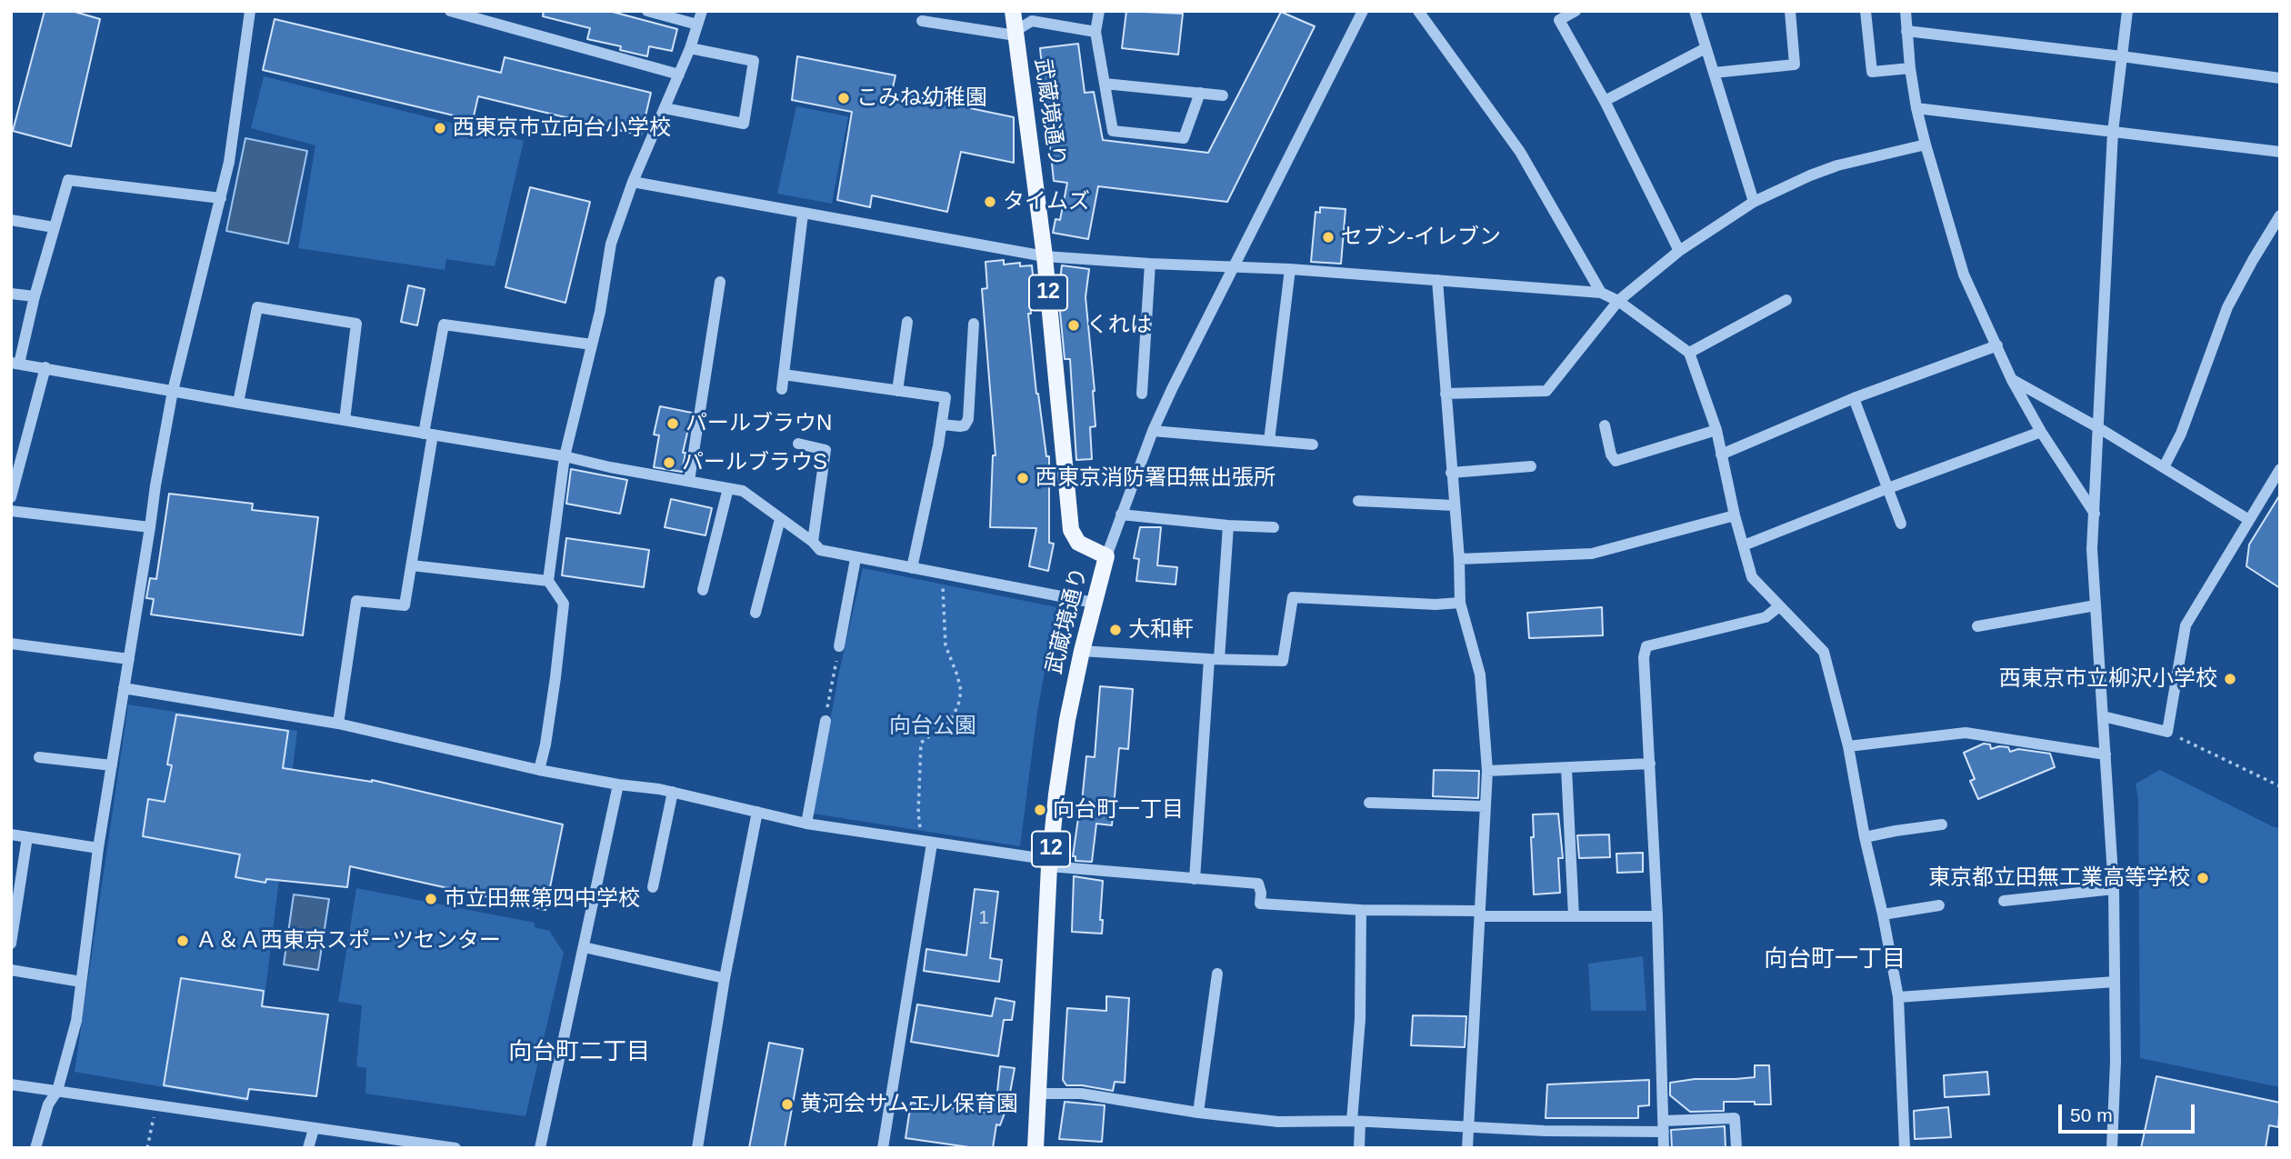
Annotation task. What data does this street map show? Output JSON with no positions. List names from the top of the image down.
{
  "streets": {
    "main road": ["武蔵境通り", "12"]
  },
  "districts": ["向台町一丁目", "向台町二丁目"],
  "parks": ["向台公園"],
  "places": [
    "こみね幼稚園",
    "西東京市立向台小学校",
    "タイムズ",
    "セブン-イレブン",
    "くれは",
    "パールブラウN",
    "パールブラウS",
    "西東京消防署田無出張所",
    "大和軒",
    "西東京市立柳沢小学校",
    "向台町一丁目",
    "東京都立田無工業高等学校",
    "市立田無第四中学校",
    "Ａ＆Ａ西東京スポーツセンター",
    "黄河会サムエル保育園"
  ],
  "house_numbers": ["1"],
  "scale_bar": "50 m"
}
